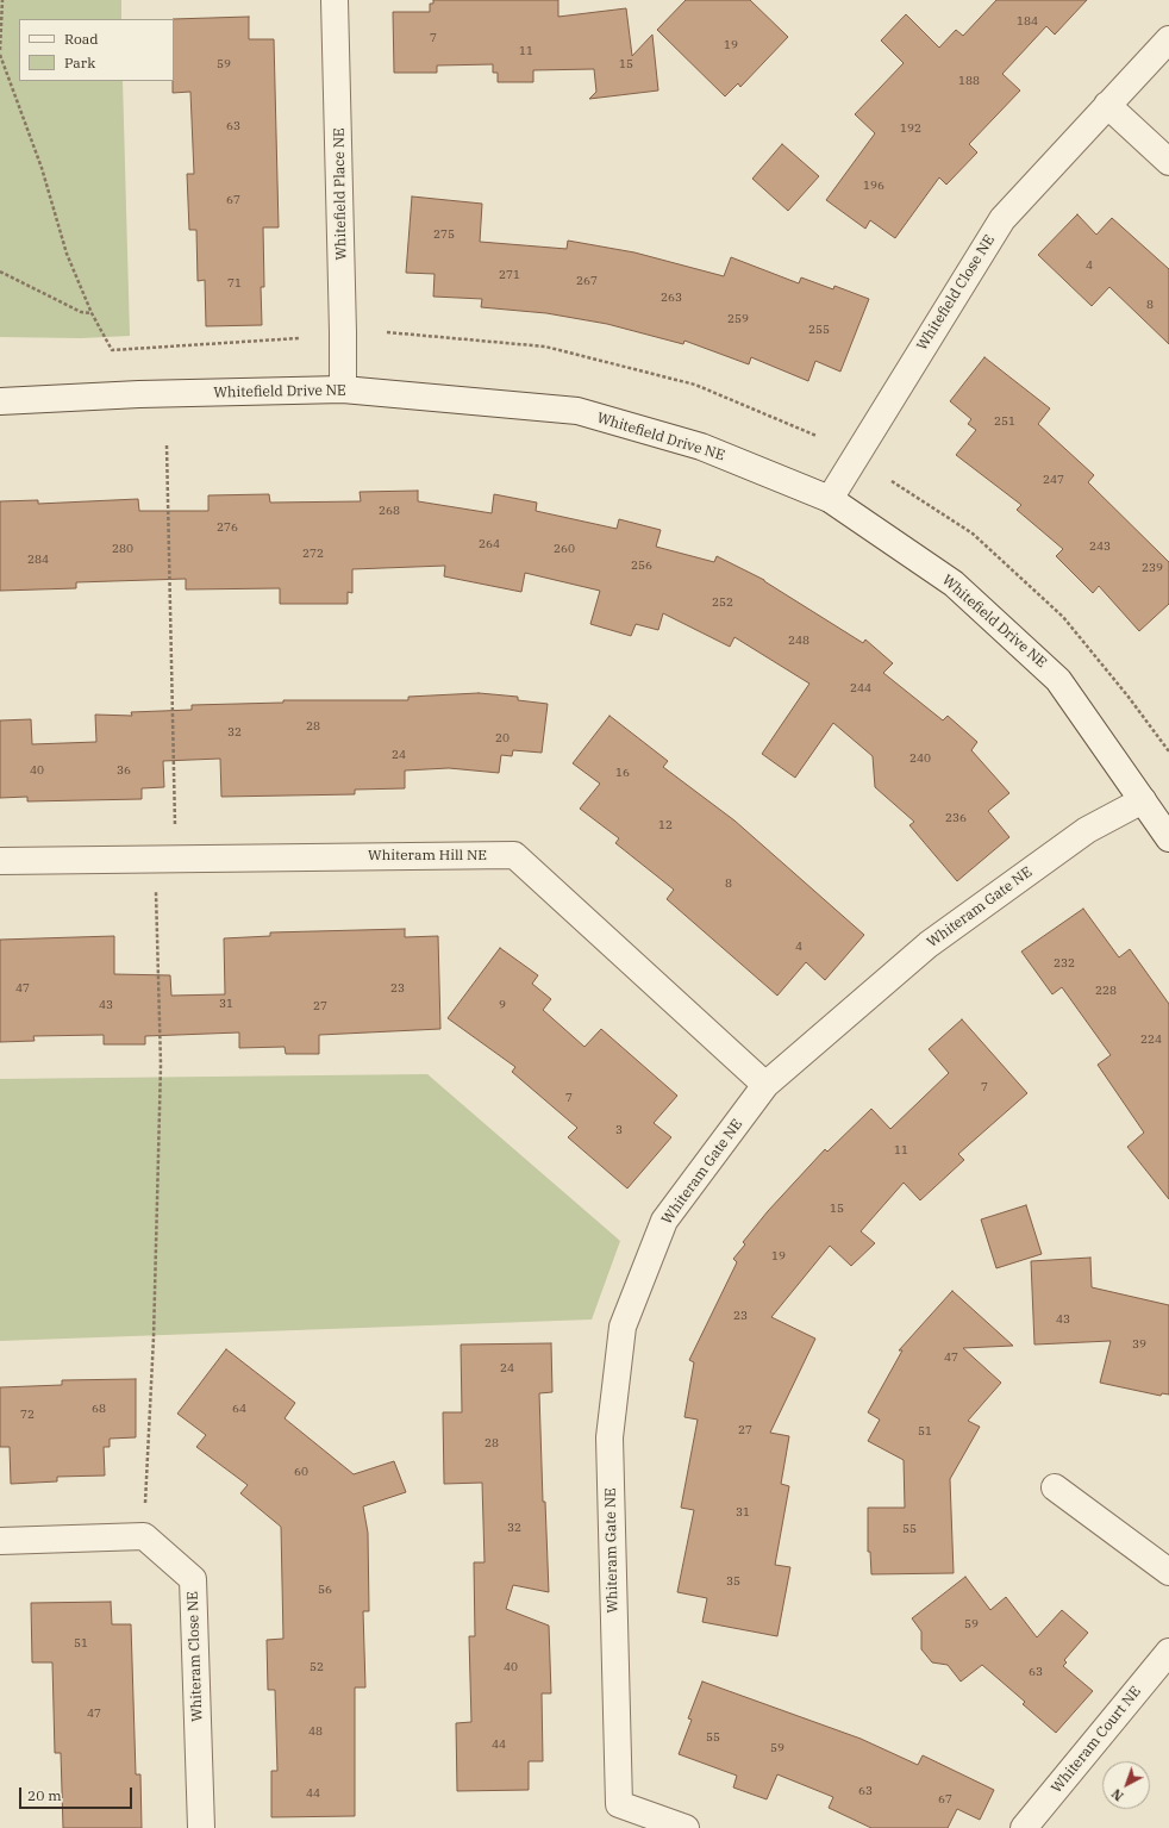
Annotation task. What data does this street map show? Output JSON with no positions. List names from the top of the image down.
{
  "streets": {
    "street": [
      "Whitefield Place NE",
      "Whitefield Close NE",
      "Whitefield Drive NE",
      "Whiteram Hill NE",
      "Whiteram Gate NE",
      "Whiteram Close NE",
      "Whiteram Court NE"
    ]
  },
  "crossings": [
    ["Whitefield Place NE", "Whitefield Drive NE"],
    ["Whitefield Close NE", "Whitefield Drive NE"],
    ["Whitefield Drive NE", "Whiteram Gate NE"],
    ["Whiteram Hill NE", "Whiteram Gate NE"]
  ],
  "house_numbers": [
    "184",
    "7",
    "19",
    "11",
    "59",
    "15",
    "188",
    "63",
    "192",
    "196",
    "67",
    "275",
    "4",
    "271",
    "267",
    "71",
    "263",
    "8",
    "259",
    "255",
    "251",
    "247",
    "268",
    "276",
    "264",
    "243",
    "280",
    "260",
    "272",
    "284",
    "256",
    "239",
    "252",
    "248",
    "244",
    "28",
    "32",
    "20",
    "24",
    "240",
    "40",
    "36",
    "16",
    "236",
    "12",
    "8",
    "4",
    "232",
    "47",
    "23",
    "228",
    "31",
    "43",
    "9",
    "27",
    "224",
    "7",
    "7",
    "3",
    "11",
    "15",
    "19",
    "23",
    "43",
    "39",
    "47",
    "24",
    "68",
    "64",
    "72",
    "27",
    "51",
    "28",
    "60",
    "31",
    "32",
    "55",
    "35",
    "56",
    "59",
    "51",
    "52",
    "40",
    "63",
    "47",
    "48",
    "55",
    "44",
    "59",
    "63",
    "44",
    "67"
  ],
  "legend": ["Road", "Park"],
  "scale_bar": "20 m",
  "north": "bottom left"
}
